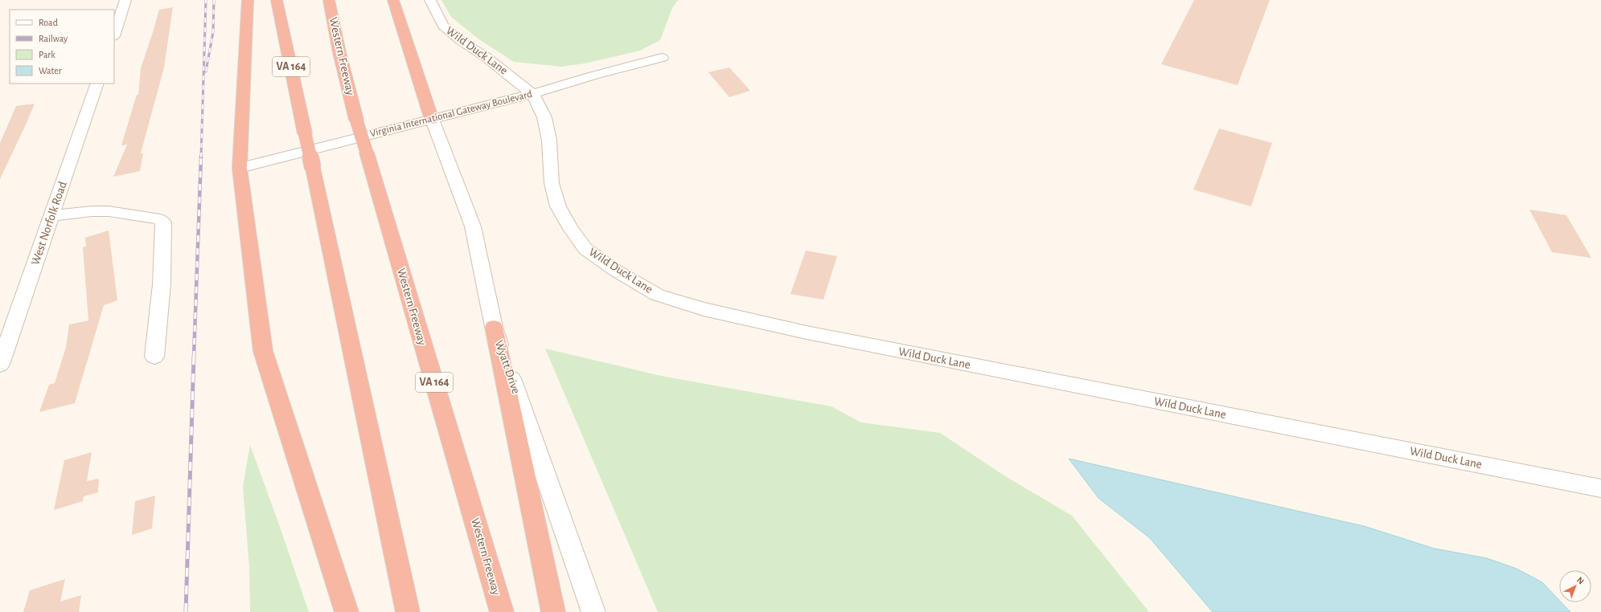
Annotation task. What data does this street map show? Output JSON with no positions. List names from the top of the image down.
{
  "streets": {
    "highway": ["Western Freeway", "VA 164"],
    "street": [
      "Wild Duck Lane",
      "Virginia International Gateway Boulevard",
      "West Norfolk Road",
      "Wyatt Drive"
    ]
  },
  "crossings": [
    ["Wild Duck Lane", "Virginia International Gateway Boulevard"],
    ["Virginia International Gateway Boulevard", "Wyatt Drive"]
  ],
  "legend": [
    "Road",
    "Railway",
    "Park",
    "Water"
  ],
  "north": "top right"
}
